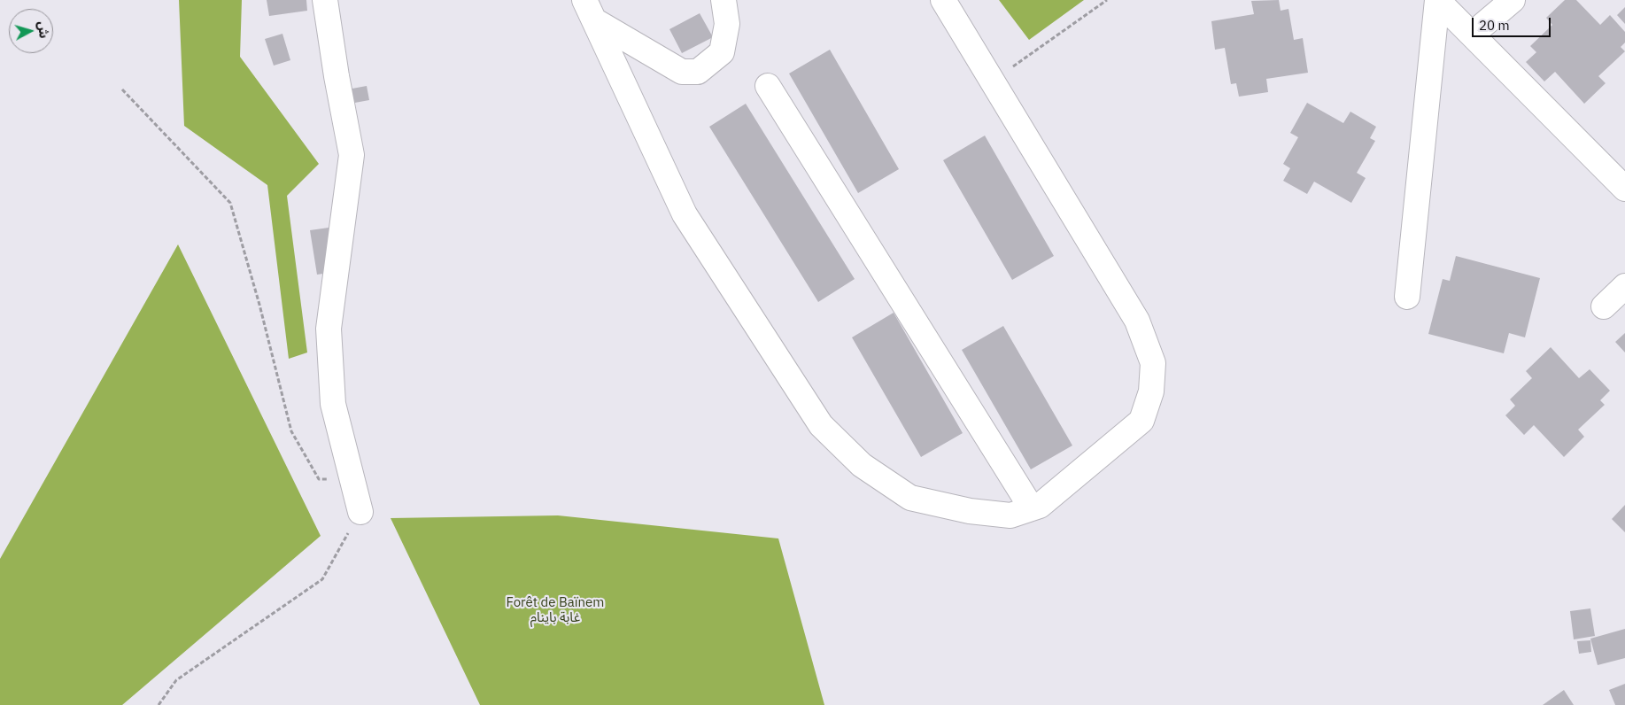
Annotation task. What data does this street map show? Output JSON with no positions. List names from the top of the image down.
{
  "parks": ["Forêt de Baïnem غابة باينام"],
  "scale_bar": "20 m",
  "north": "right"
}
